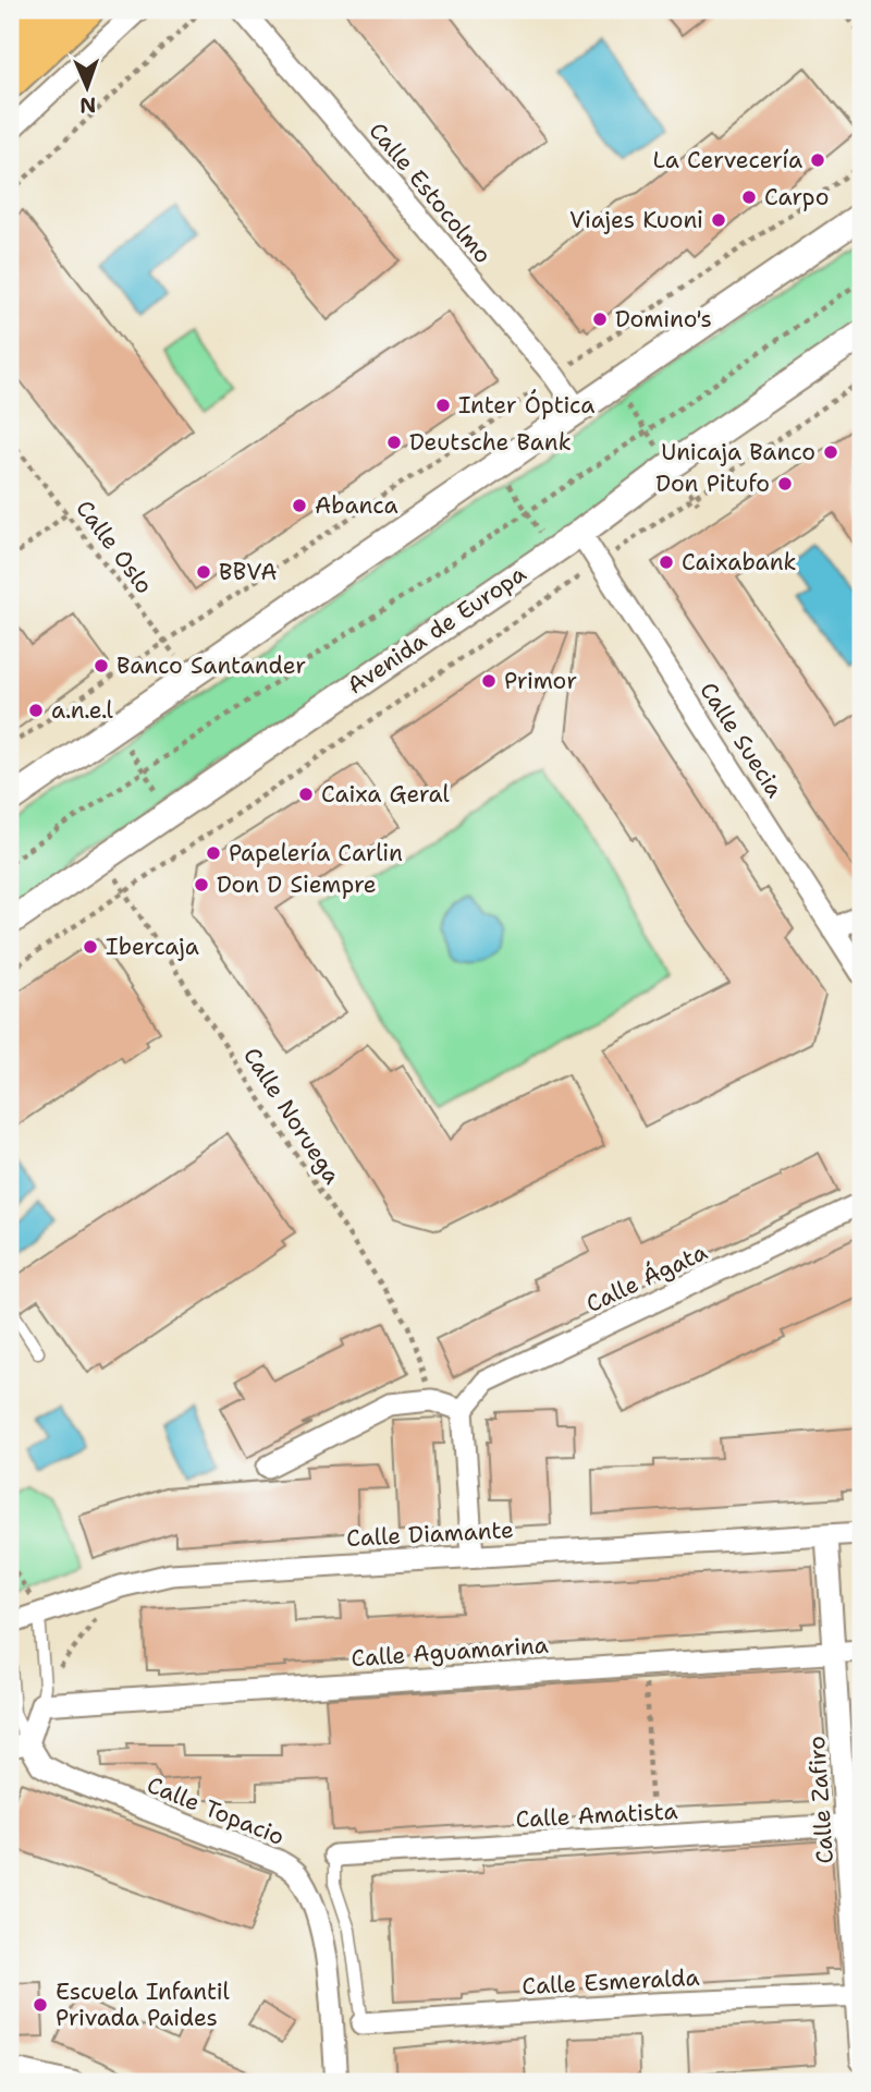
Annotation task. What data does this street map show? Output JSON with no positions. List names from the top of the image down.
{
  "streets": {
    "street": [
      "Calle Estocolmo",
      "Avenida de Europa",
      "Calle Suecia",
      "Calle Ágata",
      "Calle Diamante",
      "Calle Aguamarina",
      "Calle Zafiro",
      "Calle Topacio",
      "Calle Amatista",
      "Calle Esmeralda"
    ],
    "path": ["Calle Oslo", "Calle Noruega"]
  },
  "crossings": [
    ["Avenida de Europa", "Calle Suecia"],
    ["Avenida de Europa", "Calle Noruega"],
    ["Calle Diamante", "Calle Zafiro"],
    ["Calle Aguamarina", "Calle Zafiro"],
    ["Calle Zafiro", "Calle Amatista"],
    ["Calle Zafiro", "Calle Esmeralda"]
  ],
  "places": [
    "La Cervecería",
    "Carpo",
    "Viajes Kuoni",
    "Domino's",
    "Inter Óptica",
    "Deutsche Bank",
    "Unicaja Banco",
    "Don Pitufo",
    "Abanca",
    "Caixabank",
    "BBVA",
    "Banco Santander",
    "Primor",
    "a.n.e.l",
    "Caixa Geral",
    "Papelería Carlin",
    "Don D Siempre",
    "Ibercaja",
    "Escuela Infantil Privada Paides"
  ],
  "north": "bottom"
}
